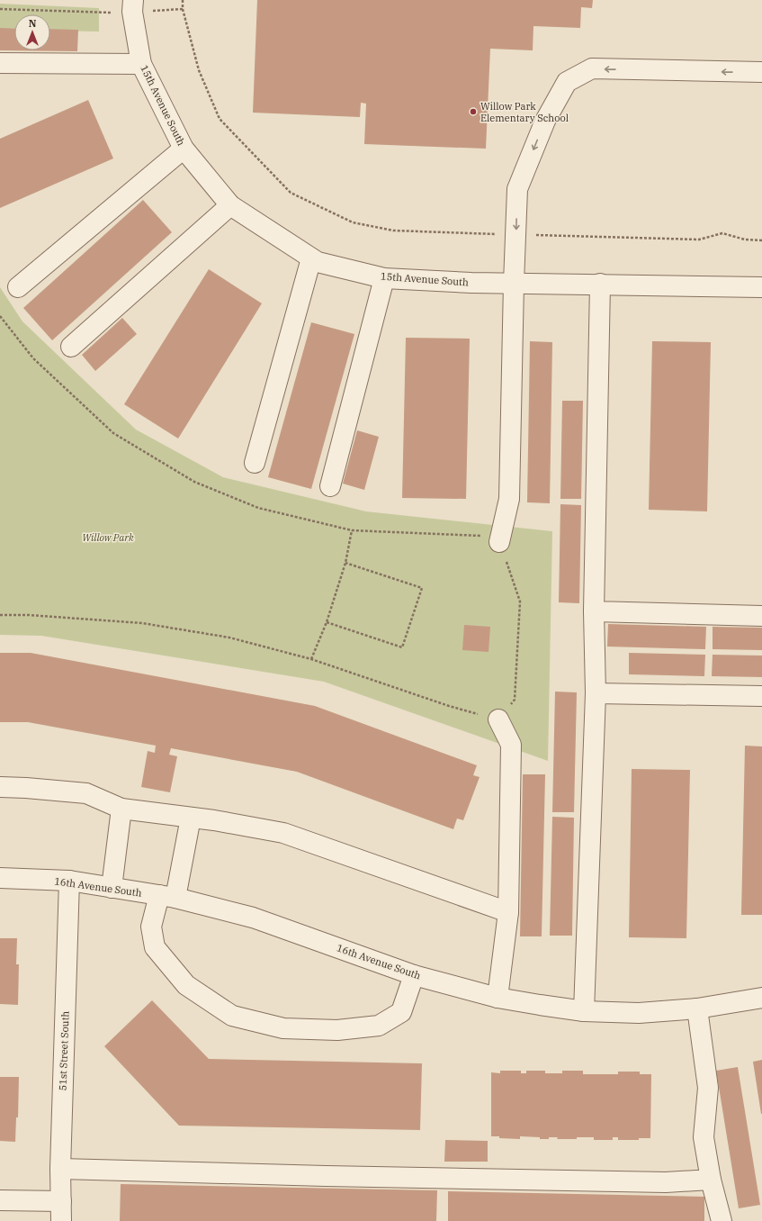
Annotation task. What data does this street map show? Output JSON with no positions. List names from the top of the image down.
{
  "streets": {
    "street": ["15th Avenue South", "16th Avenue South", "51st Street South"]
  },
  "crossings": [
    ["16th Avenue South", "51st Street South"]
  ],
  "parks": ["Willow Park"],
  "places": ["Willow Park Elementary School"],
  "north": "top"
}
